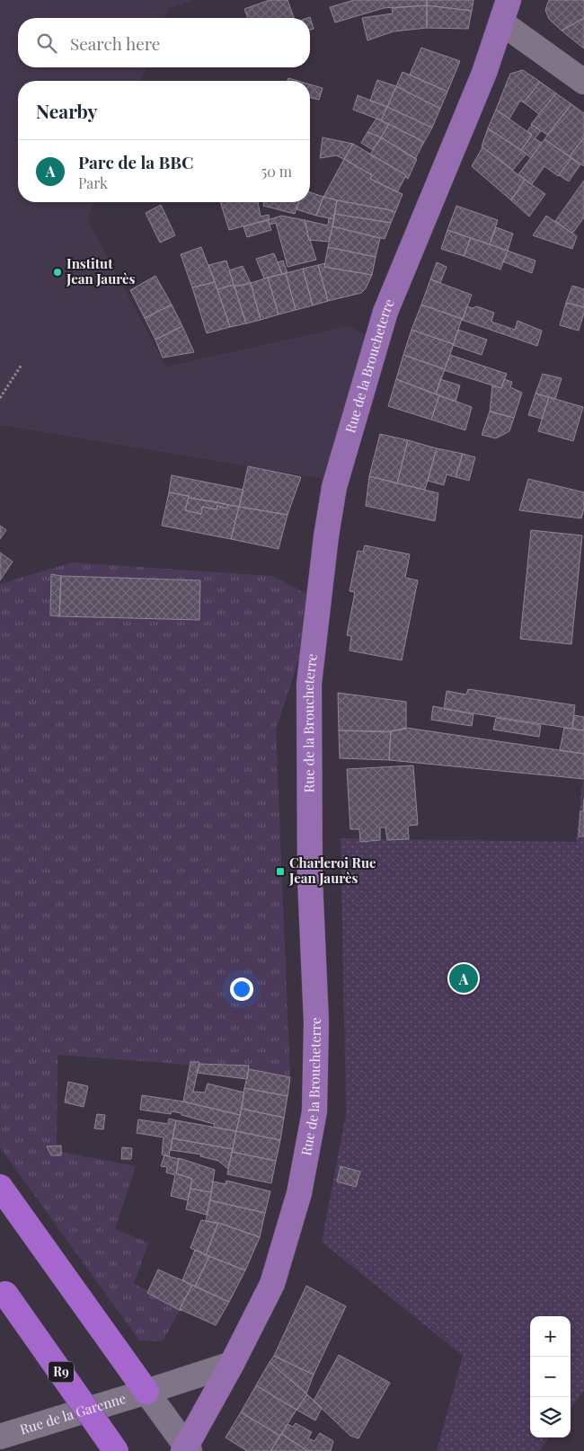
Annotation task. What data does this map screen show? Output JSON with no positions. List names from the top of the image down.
{
  "streets": {
    "highway": ["R9"],
    "main road": ["Rue de la Broucheterre"],
    "street": ["Rue de la Garenne"]
  },
  "crossings": [
    ["Rue de la Broucheterre", "Rue de la Garenne"]
  ],
  "places": {
    "other": ["Institut Jean Jaurès"],
    "transit": ["Charleroi Rue Jean Jaurès"]
  },
  "page": {
    "search": "Search here",
    "heading": "Nearby",
    "list": [
      {
        "mark": "A",
        "name": "Parc de la BBC",
        "note": "Park",
        "value": "50 m"
      }
    ],
    "pins": "A",
    "map_buttons": ["+", "−"]
  }
}
